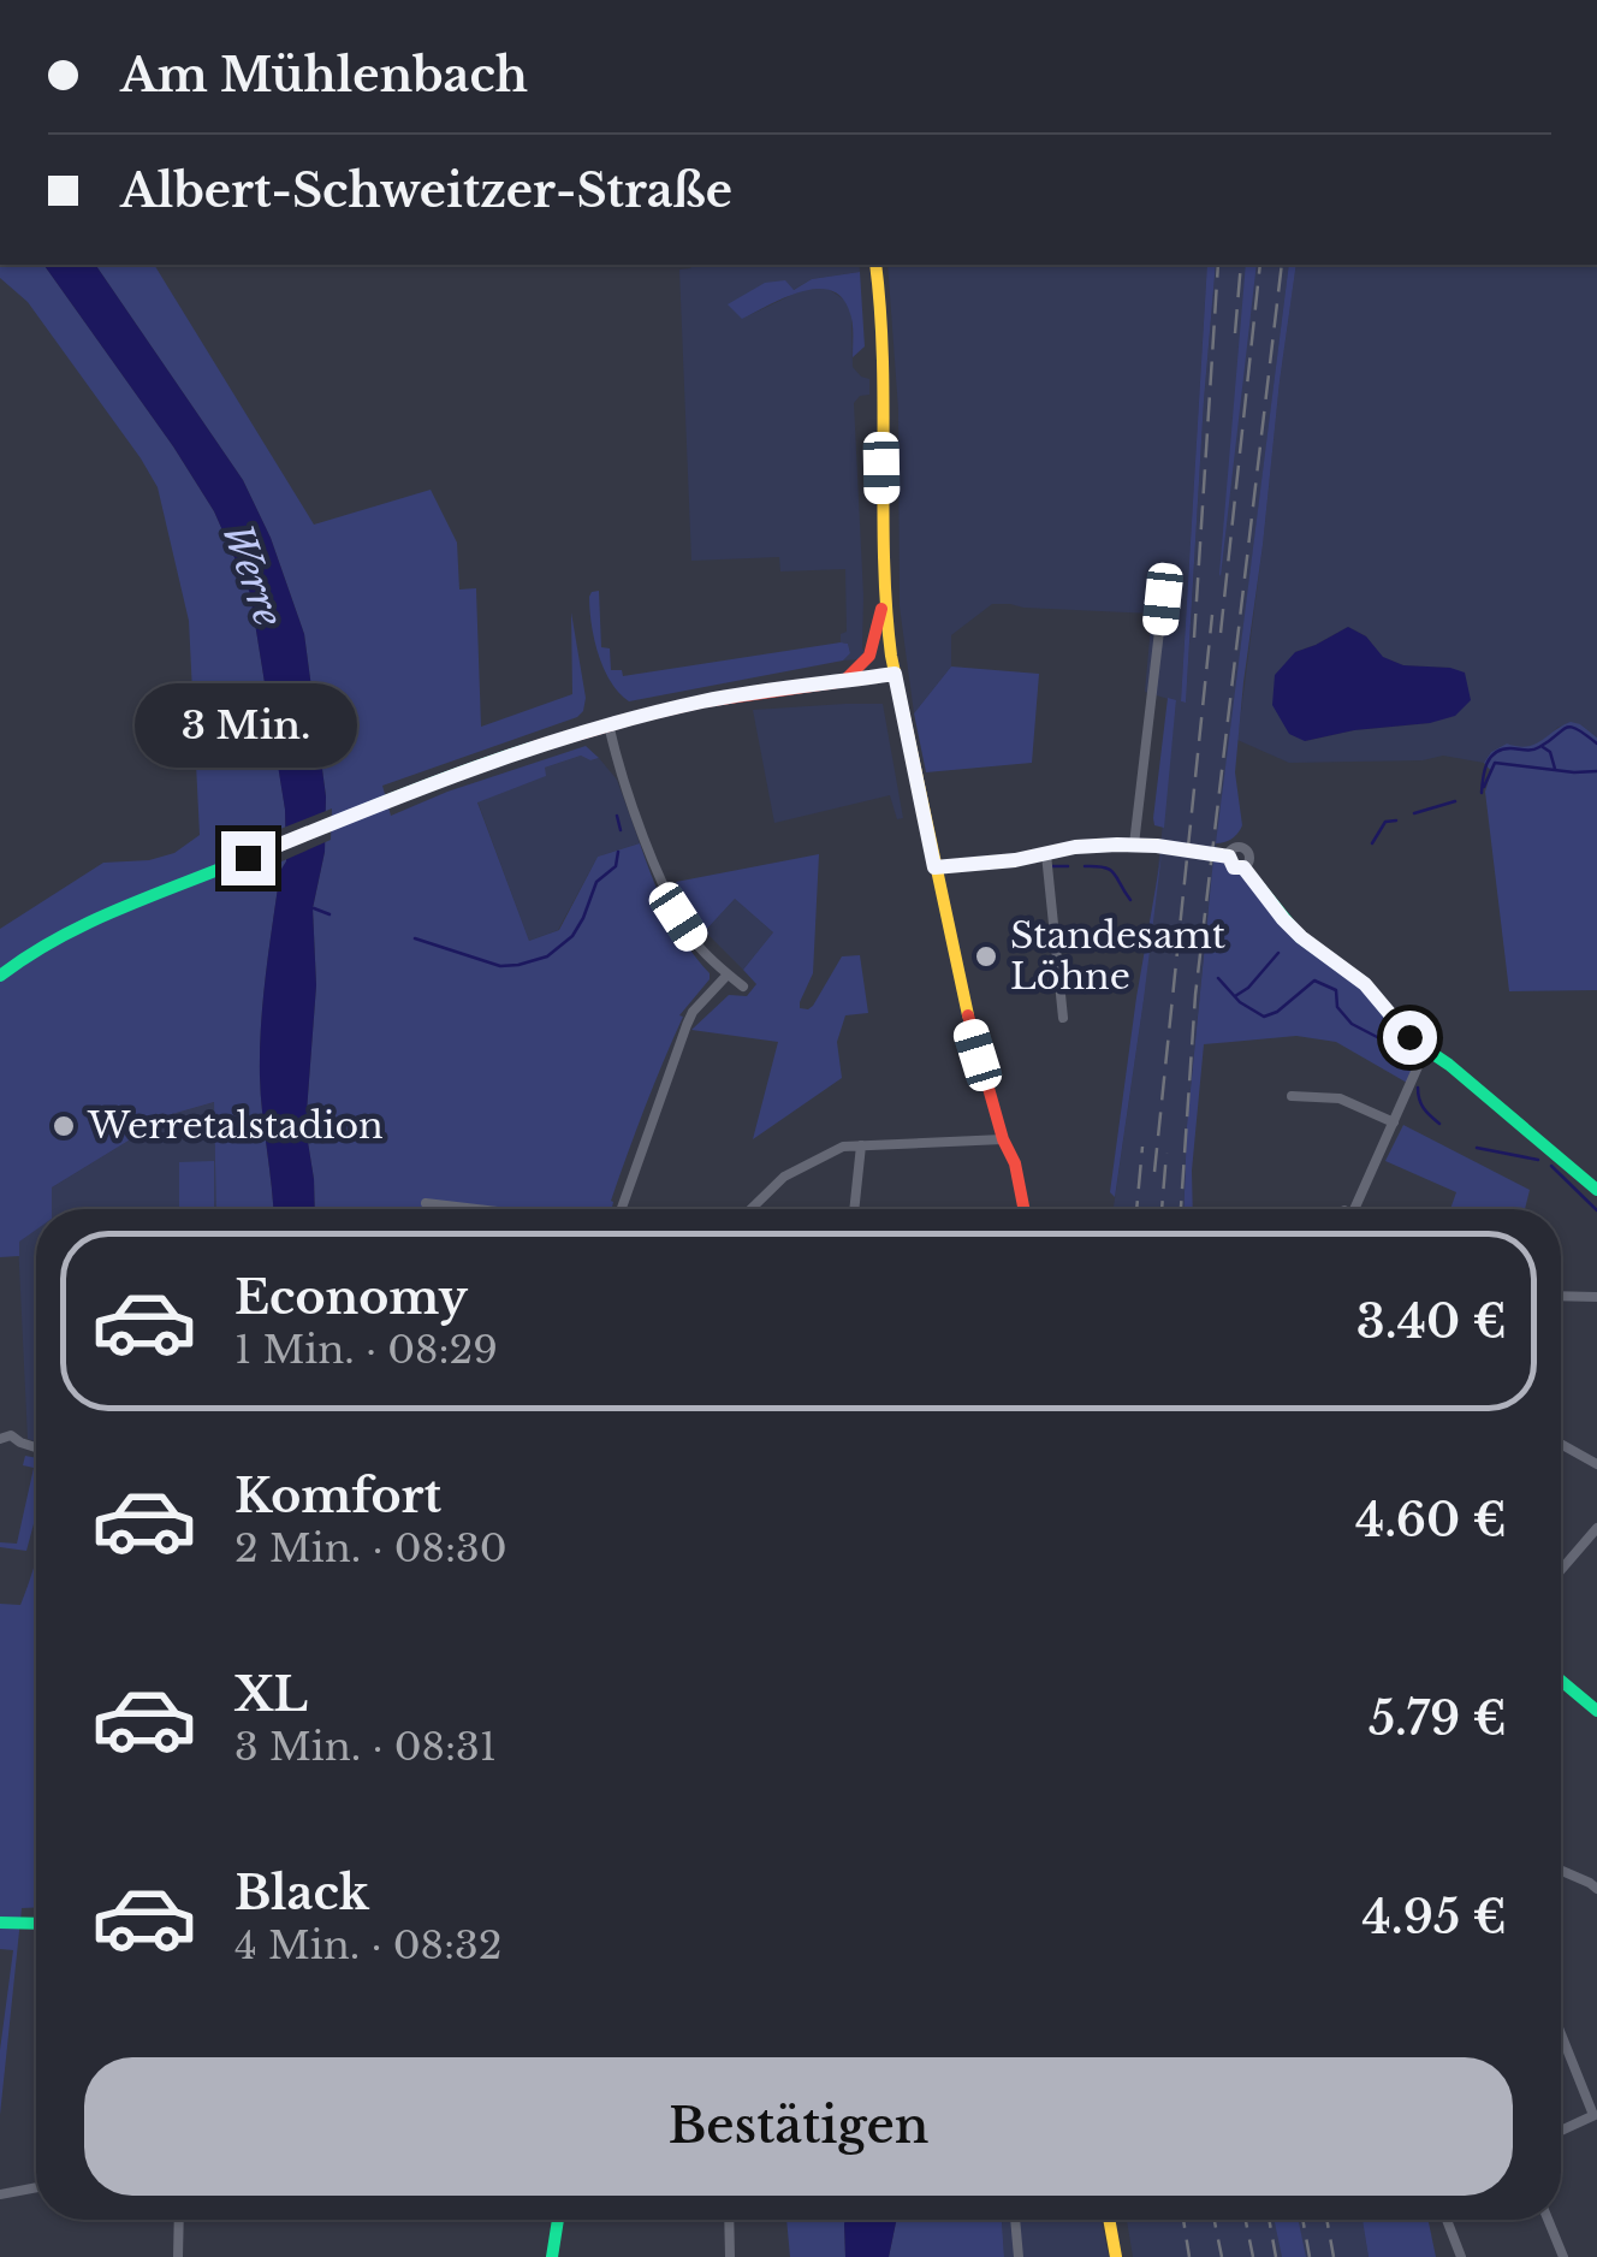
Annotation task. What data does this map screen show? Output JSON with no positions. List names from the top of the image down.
{
  "water": ["Werre"],
  "places": ["Standesamt Löhne", "Werretalstadion"],
  "page": {
    "banner": ["Am Mühlenbach", "Albert-Schweitzer-Straße"],
    "bubble": "3 Min.",
    "list": [
      {
        "name": "Economy",
        "note": "1 Min. · 08:29",
        "value": "3.40 €"
      },
      {
        "name": "Komfort",
        "note": "2 Min. · 08:30",
        "value": "4.60 €"
      },
      {
        "name": "XL",
        "note": "3 Min. · 08:31",
        "value": "5.79 €"
      },
      {
        "name": "Black",
        "note": "4 Min. · 08:32",
        "value": "4.95 €"
      }
    ],
    "buttons": "Bestätigen"
  }
}
